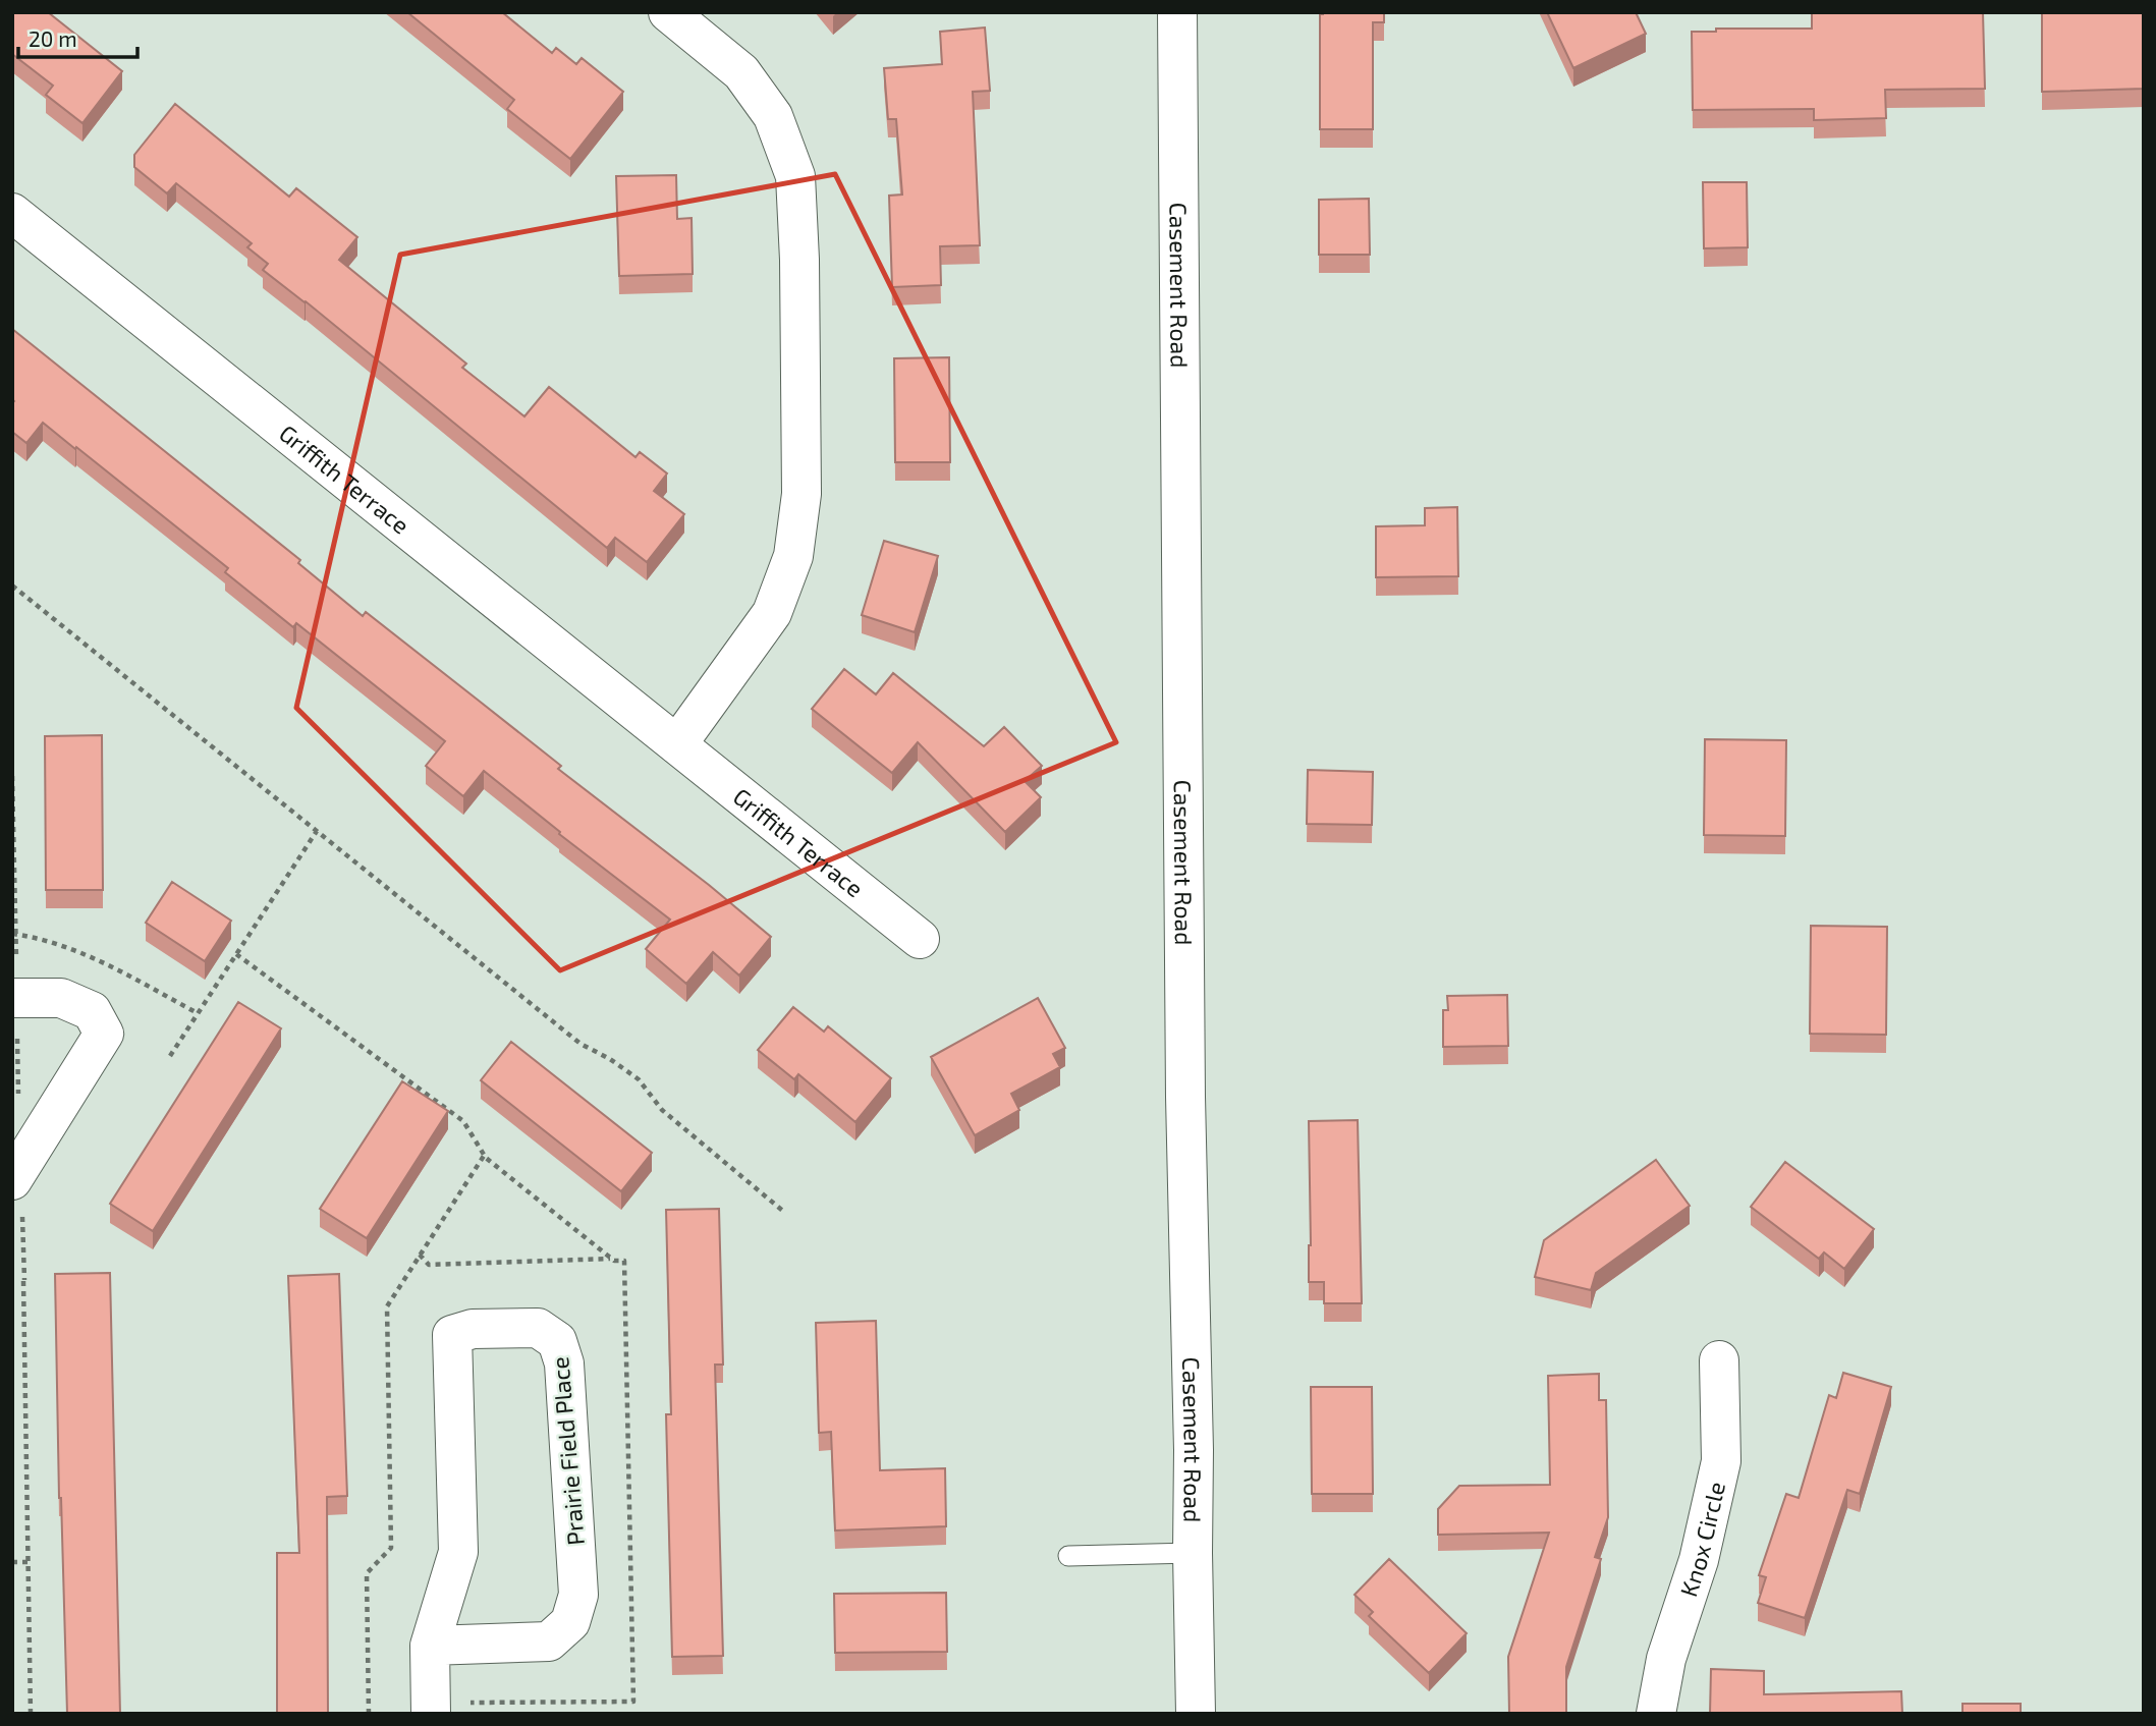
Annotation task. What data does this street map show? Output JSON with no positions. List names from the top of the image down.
{
  "streets": {
    "street": [
      "Casement Road",
      "Griffith Terrace",
      "Prairie Field Place",
      "Knox Circle"
    ]
  },
  "scale_bar": "20 m"
}
